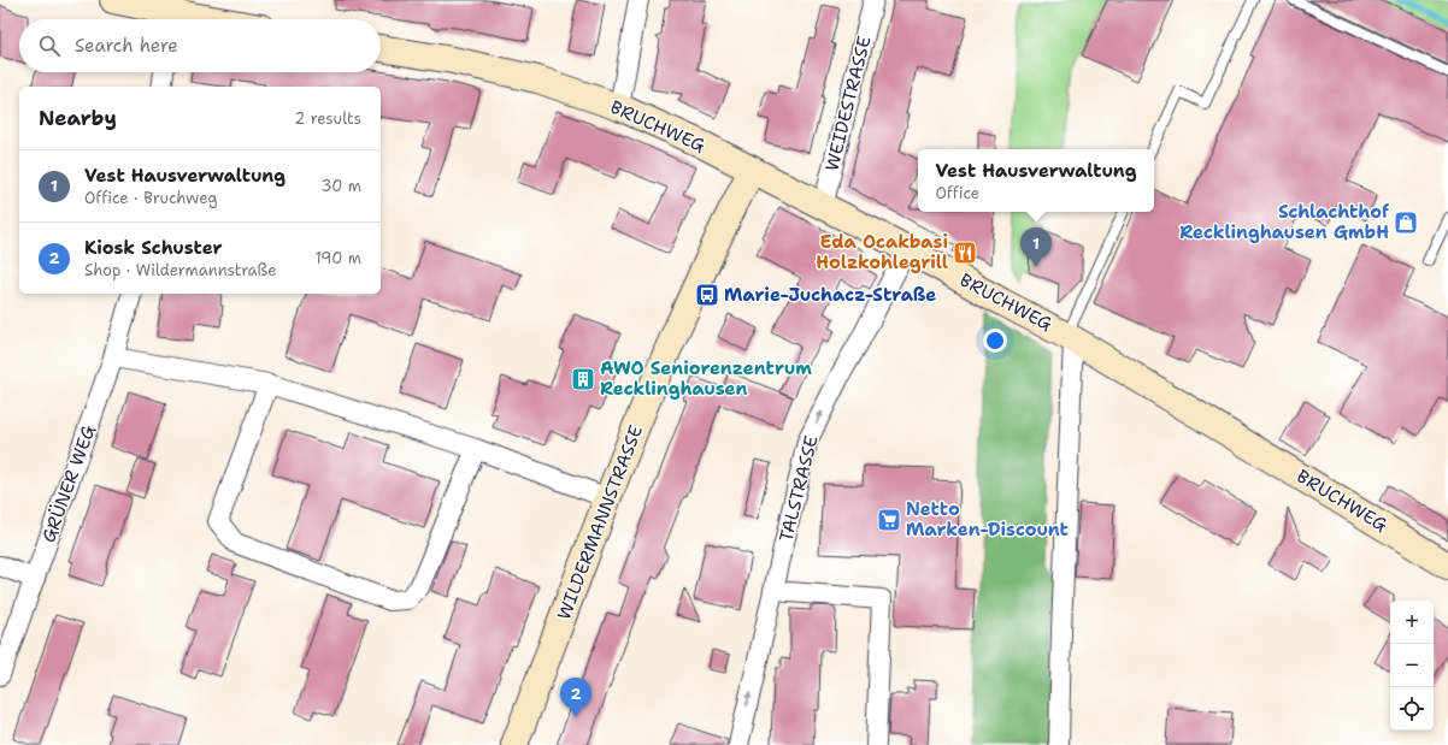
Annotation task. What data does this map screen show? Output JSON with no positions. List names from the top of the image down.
{
  "streets": {
    "street": [
      "WEIDESTRASSE",
      "BRUCHWEG",
      "GRÜNER WEG",
      "TALSTRASSE",
      "WILDERMANNSTRASSE"
    ]
  },
  "crossings": [
    ["WEIDESTRASSE", "BRUCHWEG"],
    ["BRUCHWEG", "TALSTRASSE"],
    ["BRUCHWEG", "WILDERMANNSTRASSE"]
  ],
  "one_way": ["TALSTRASSE"],
  "places": {
    "shop": ["Schlachthof Recklinghausen GmbH"],
    "restaurant": ["Eda Ocakbasi Holzkohlegrill"],
    "bus stop": ["Marie-Juchacz-Straße"],
    "building": ["AWO Seniorenzentrum Recklinghausen"],
    "supermarket": ["Netto Marken-Discount"]
  },
  "page": {
    "search": "Search here",
    "heading": ["Nearby", "2 results"],
    "popup": ["Vest Hausverwaltung", "Office"],
    "list": [
      {
        "mark": "1",
        "name": "Vest Hausverwaltung",
        "note": "Office · Bruchweg",
        "value": "30 m"
      },
      {
        "mark": "2",
        "name": "Kiosk Schuster",
        "note": "Shop · Wildermannstraße",
        "value": "190 m"
      }
    ],
    "pins": ["1", "2"],
    "map_buttons": ["+", "−"]
  }
}
